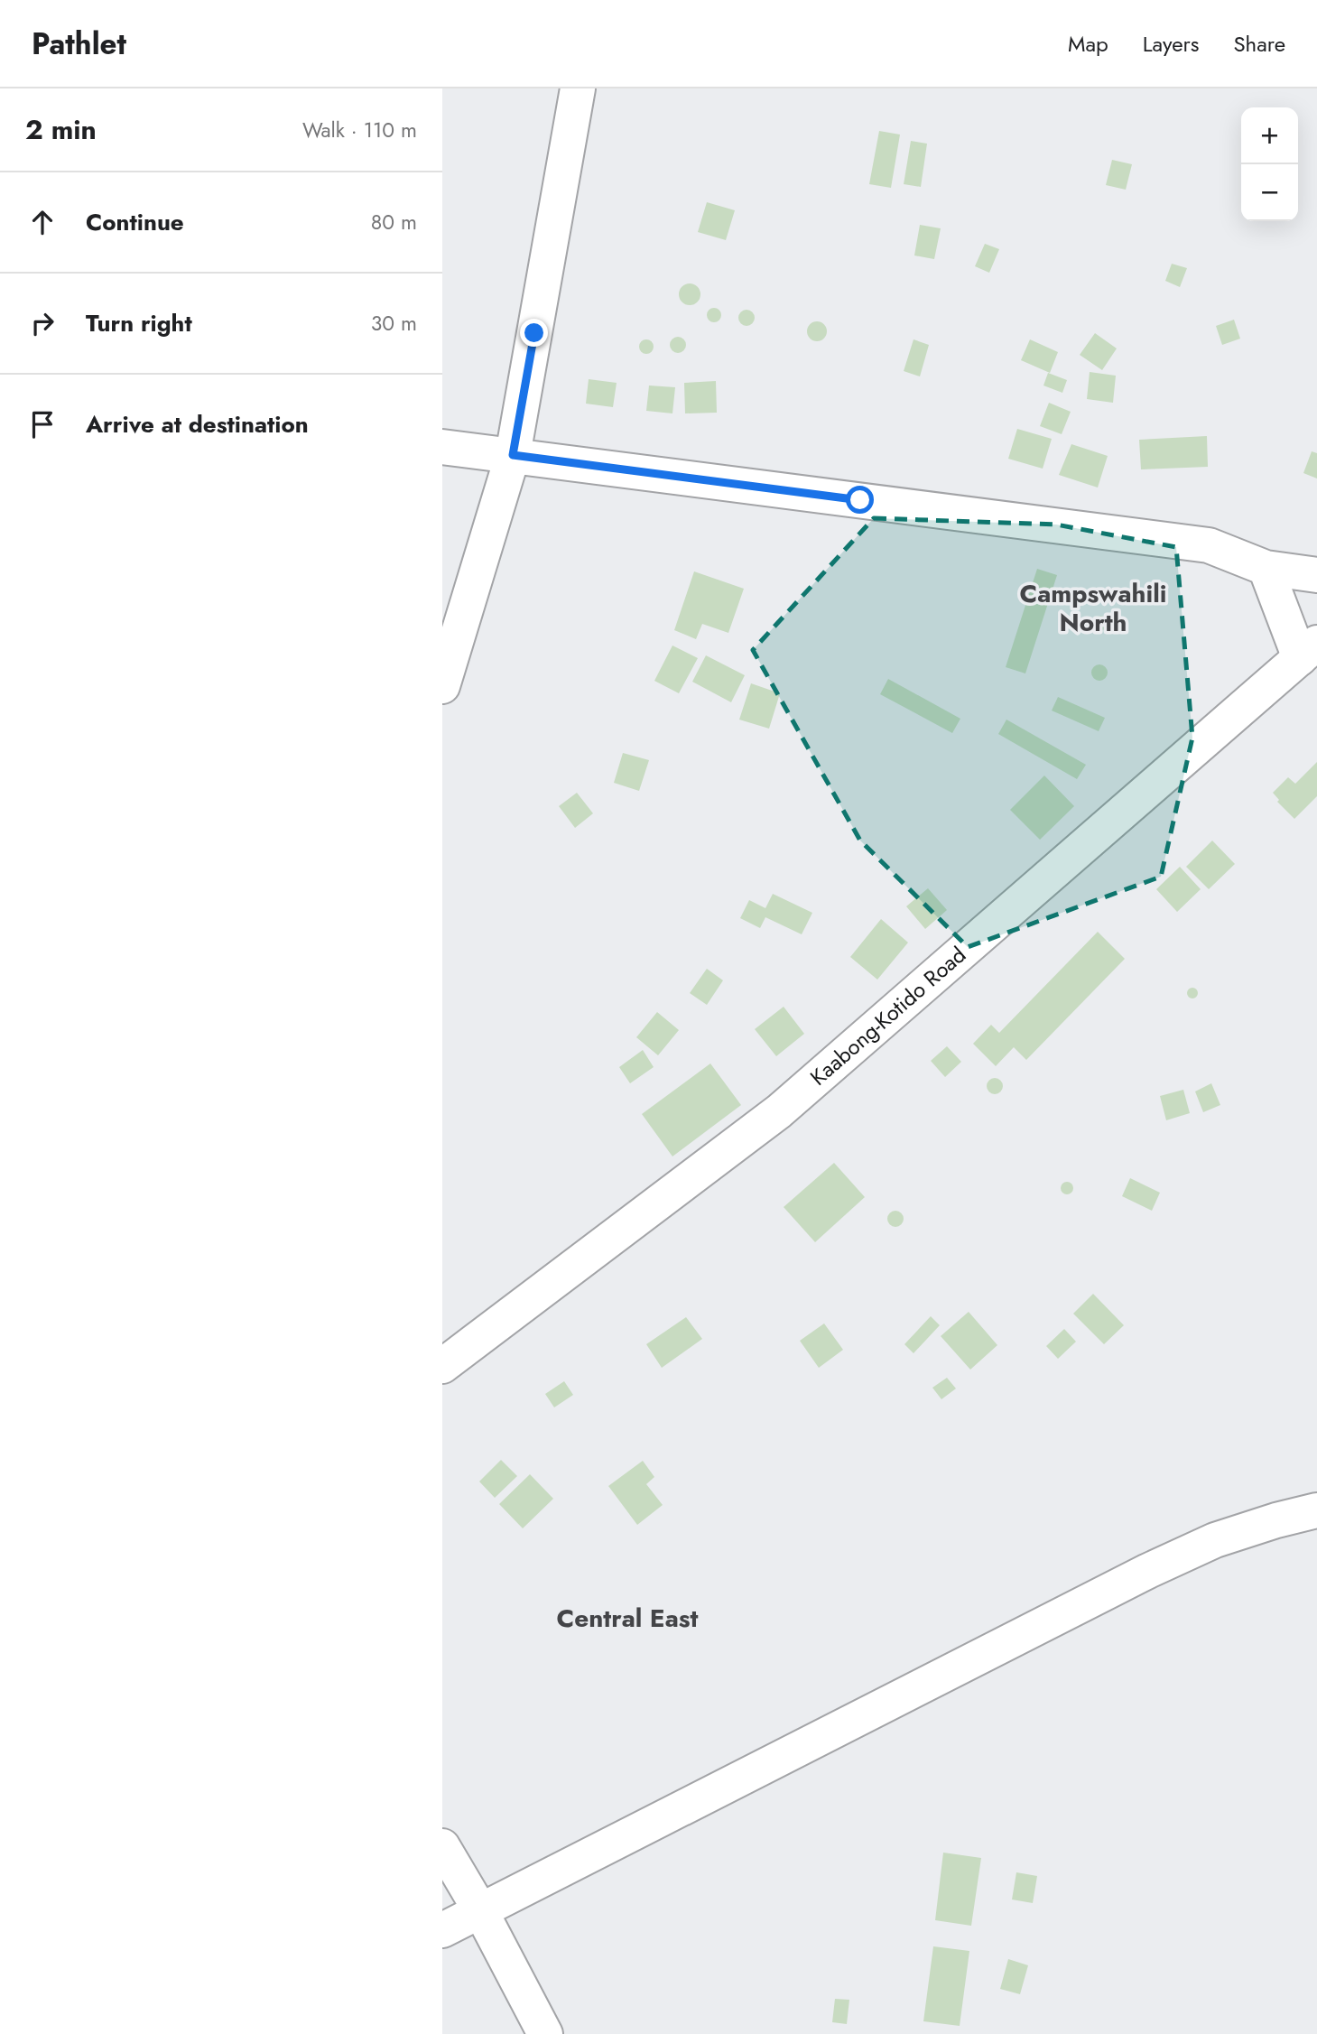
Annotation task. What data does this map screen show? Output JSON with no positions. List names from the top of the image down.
{
  "streets": {
    "street": ["Kaabong-Kotido Road"]
  },
  "districts": ["Campswahili North", "Central East"],
  "page": {
    "header": "Pathlet",
    "nav": ["Map", "Layers", "Share"],
    "heading": ["2 min", "Walk · 110 m"],
    "map_buttons": ["+", "−"],
    "list": [
      ["Continue", "80 m"],
      ["Turn right", "30 m"],
      "Arrive at destination"
    ]
  }
}
